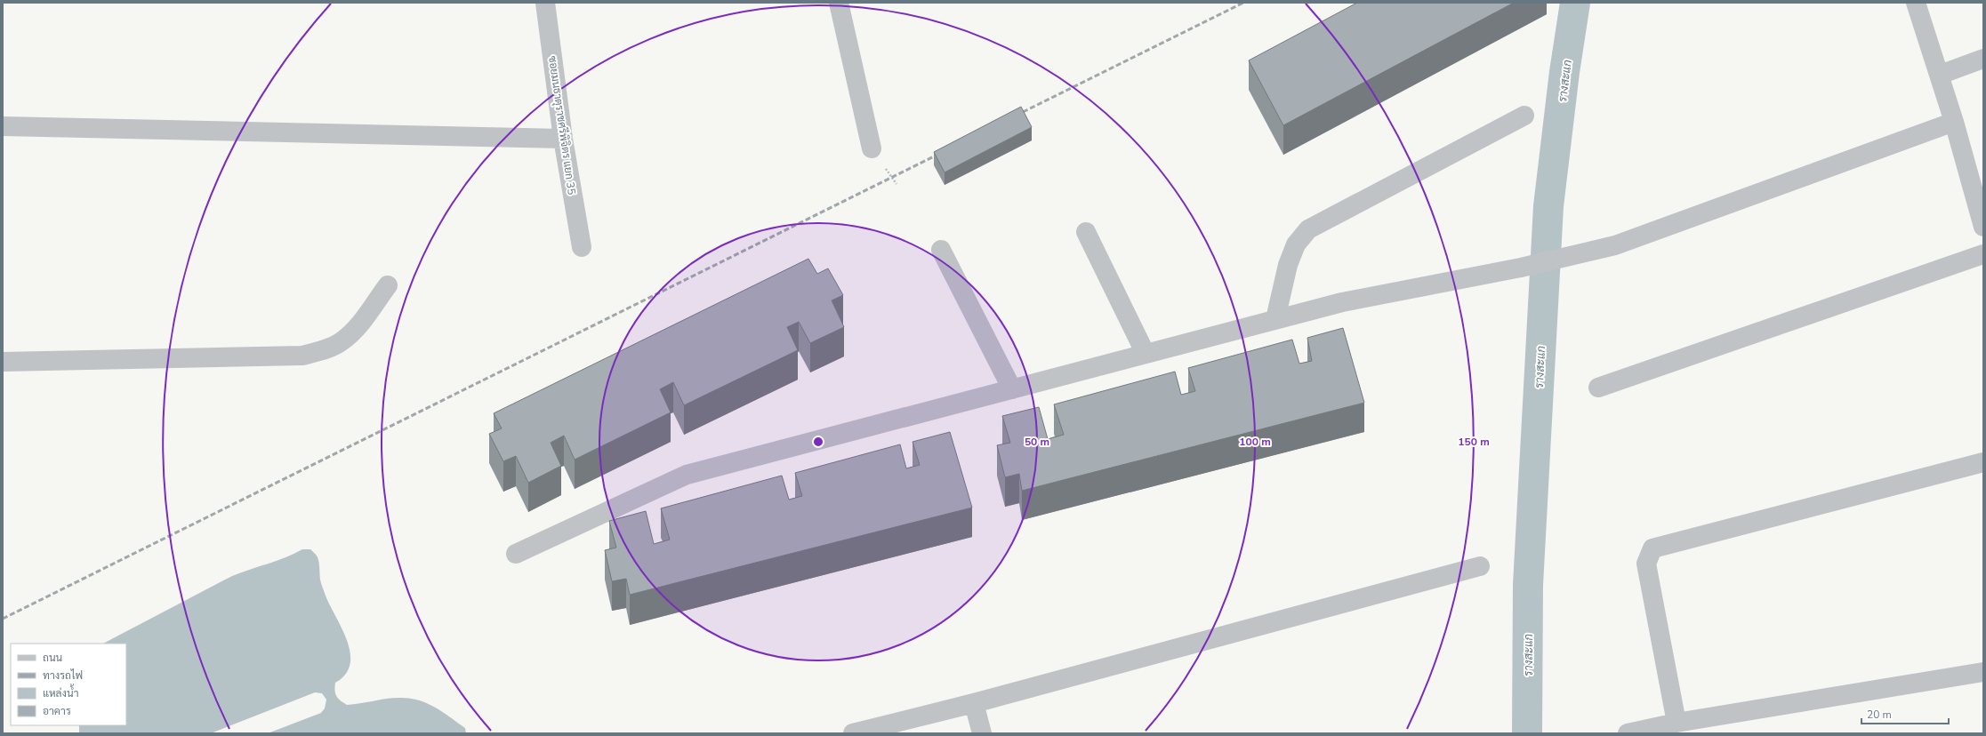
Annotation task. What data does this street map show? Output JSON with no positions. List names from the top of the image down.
{
  "streets": {
    "street": ["ซอยมนธาตุราชศรีพิจิตร แยก 35"]
  },
  "water": ["รางสะแก"],
  "legend": [
    "ถนน",
    "ทางรถไฟ",
    "แหล่งน้ำ",
    "อาคาร"
  ],
  "scale_bar": "20 m",
  "rings": ["50 m", "100 m", "150 m"]
}
